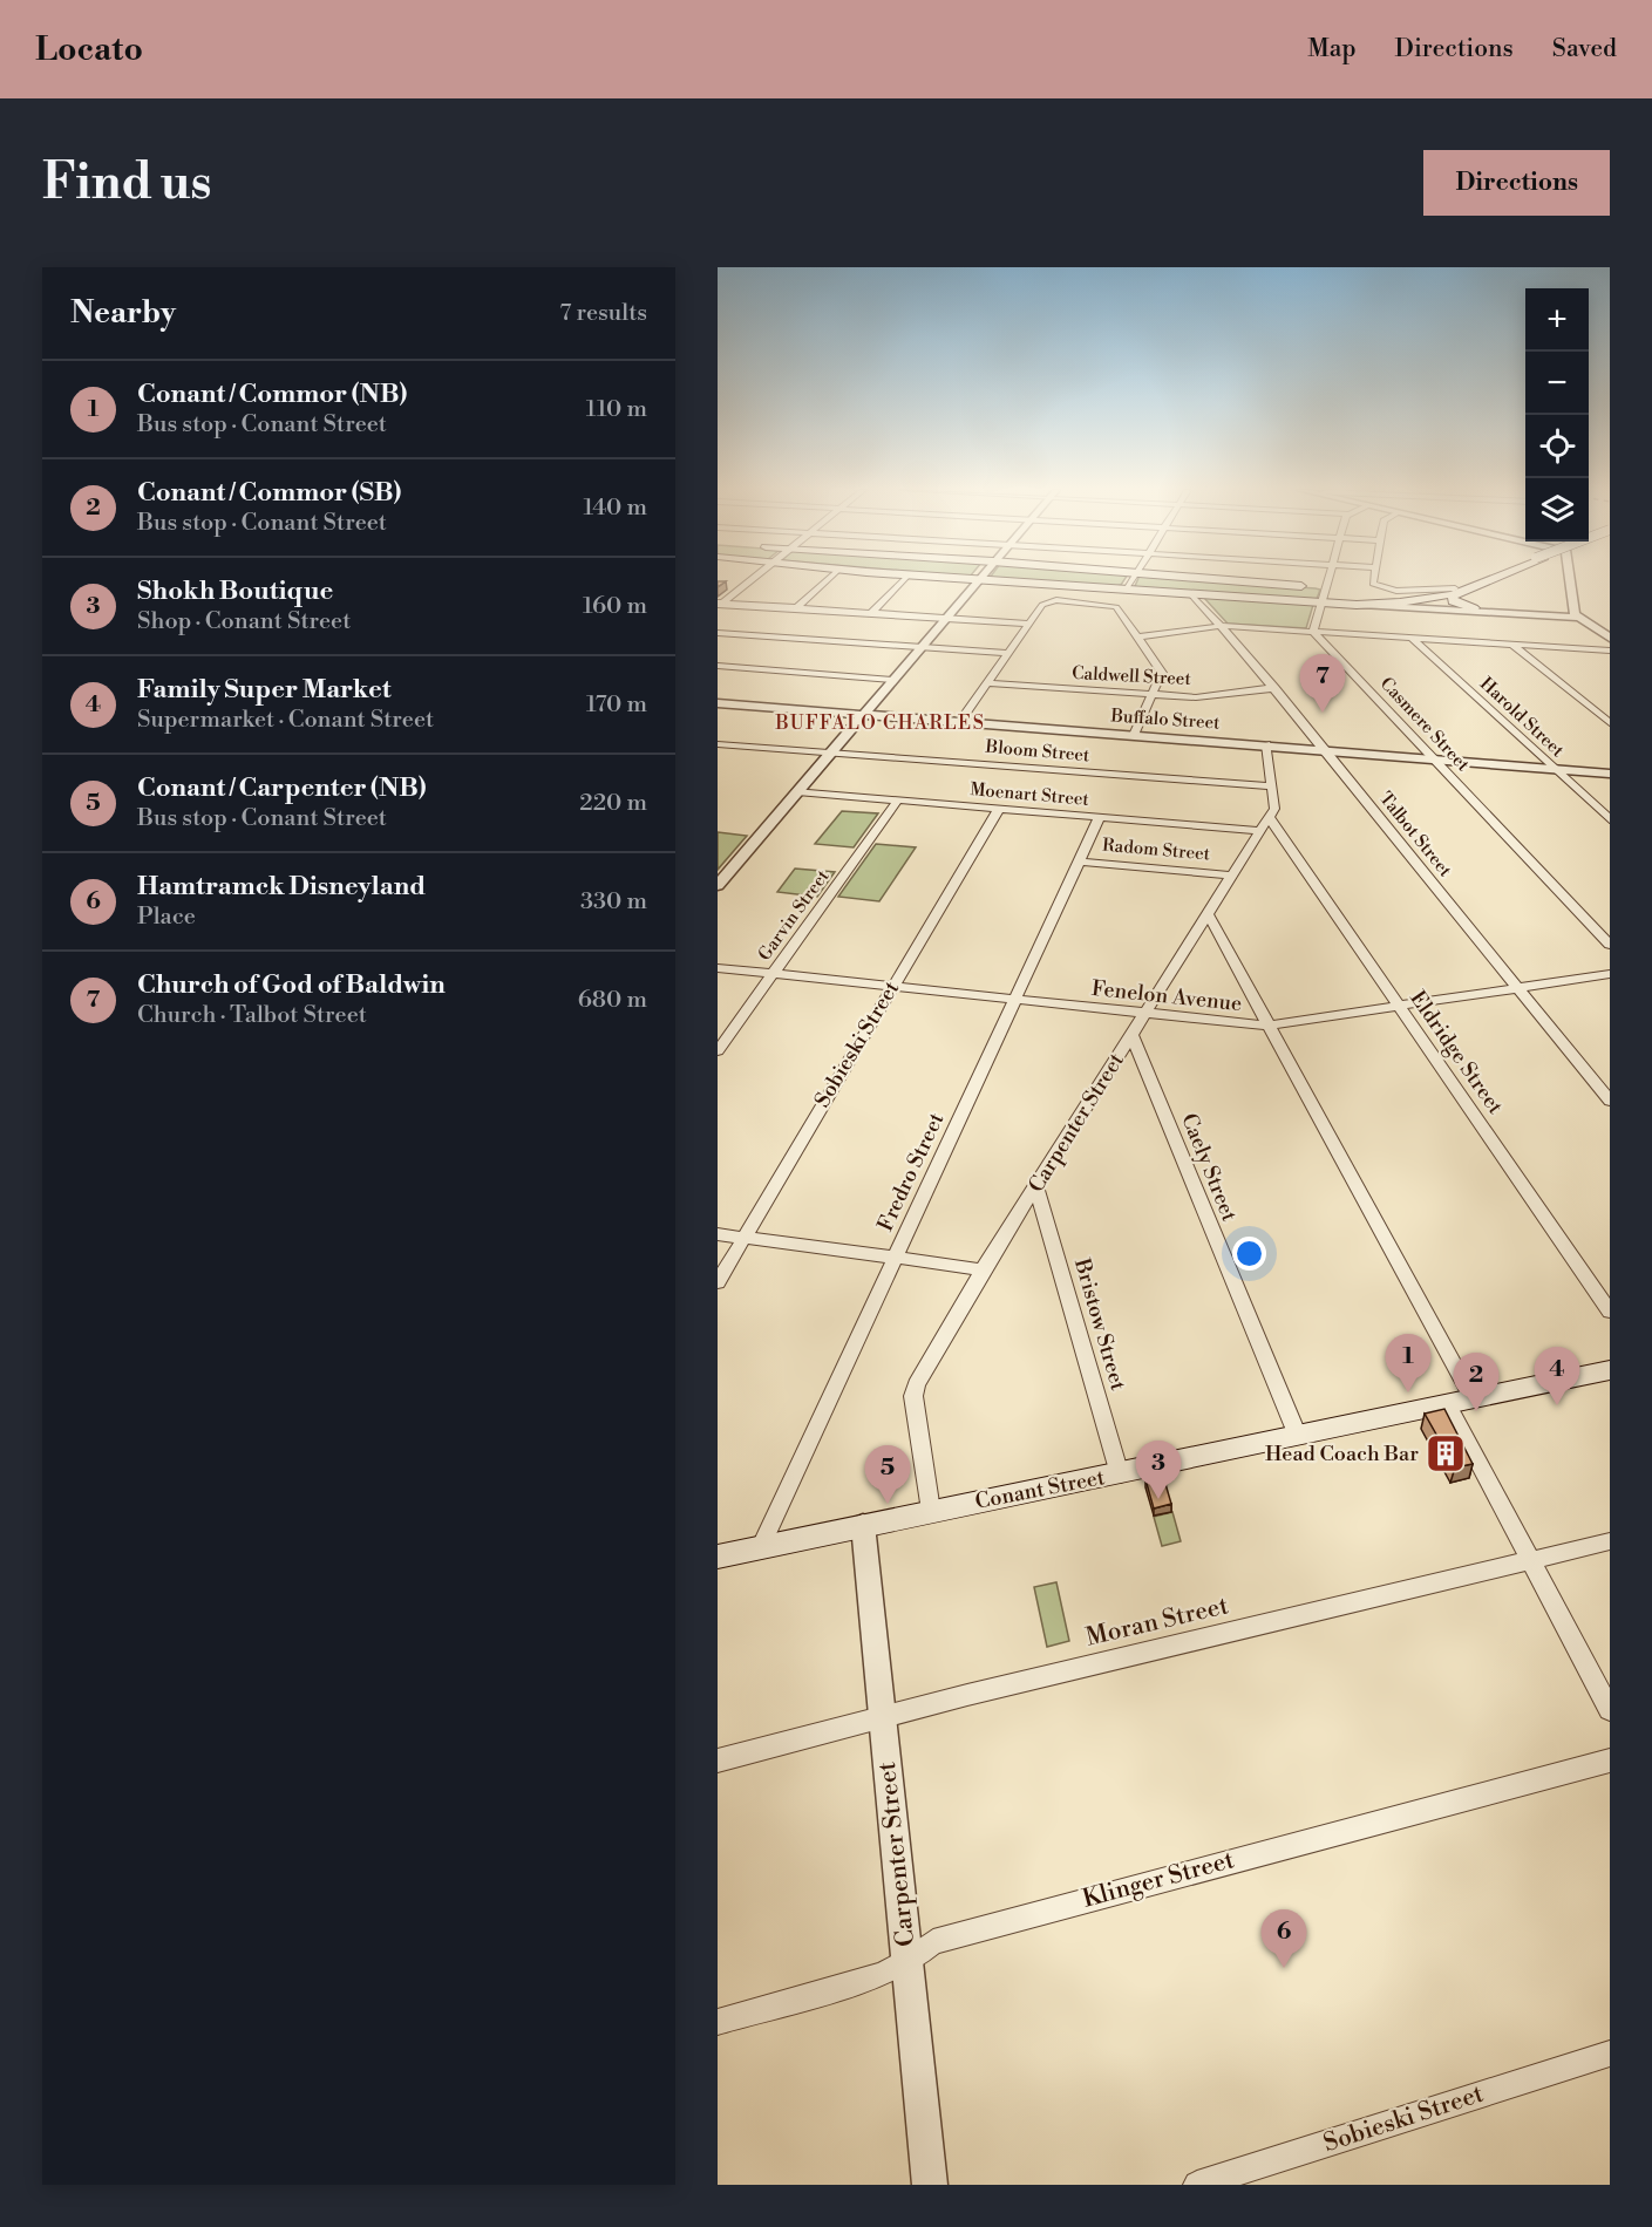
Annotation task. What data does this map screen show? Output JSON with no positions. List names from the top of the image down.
{
  "streets": {
    "main road": ["Conant Street"],
    "street": [
      "Caldwell Street",
      "Harold Street",
      "Buffalo Street",
      "Casmere Street",
      "Bloom Street",
      "Moenart Street",
      "Talbot Street",
      "Radom Street",
      "Garvin Street",
      "Fenelon Avenue",
      "Sobieski Street",
      "Eldridge Street",
      "Carpenter Street",
      "Caely Street",
      "Fredro Street",
      "Bristow Street",
      "Moran Street",
      "Klinger Street"
    ]
  },
  "crossings": [
    ["Caldwell Street", "Talbot Street"],
    ["Harold Street", "Buffalo Street"],
    ["Buffalo Street", "Casmere Street"],
    ["Buffalo Street", "Talbot Street"],
    ["Buffalo Street", "Carpenter Street"],
    ["Bloom Street", "Carpenter Street"],
    ["Moenart Street", "Garvin Street"],
    ["Moenart Street", "Sobieski Street"],
    ["Moenart Street", "Carpenter Street"],
    ["Moenart Street", "Fredro Street"],
    ["Talbot Street", "Fenelon Avenue"],
    ["Radom Street", "Carpenter Street"],
    ["Radom Street", "Fredro Street"],
    ["Garvin Street", "Fenelon Avenue"],
    ["Fenelon Avenue", "Sobieski Street"],
    ["Fenelon Avenue", "Eldridge Street"],
    ["Fenelon Avenue", "Carpenter Street"],
    ["Fenelon Avenue", "Fredro Street"],
    ["Eldridge Street", "Carpenter Street"],
    ["Carpenter Street", "Caely Street"],
    ["Carpenter Street", "Bristow Street"],
    ["Carpenter Street", "Conant Street"],
    ["Carpenter Street", "Moran Street"],
    ["Carpenter Street", "Klinger Street"],
    ["Caely Street", "Conant Street"],
    ["Fredro Street", "Conant Street"],
    ["Bristow Street", "Conant Street"]
  ],
  "districts": ["BUFFALO CHARLES"],
  "places": {
    "building": ["Head Coach Bar"]
  },
  "page": {
    "header": "Locato",
    "nav": ["Map", "Directions", "Saved"],
    "buttons": "Directions",
    "title": "Find us",
    "heading": ["Nearby", "7 results"],
    "map_buttons": ["+", "−"],
    "list": [
      {
        "mark": "1",
        "name": "Conant / Commor (NB)",
        "note": "Bus stop · Conant Street",
        "value": "110 m"
      },
      {
        "mark": "2",
        "name": "Conant / Commor (SB)",
        "note": "Bus stop · Conant Street",
        "value": "140 m"
      },
      {
        "mark": "3",
        "name": "Shokh Boutique",
        "note": "Shop · Conant Street",
        "value": "160 m"
      },
      {
        "mark": "4",
        "name": "Family Super Market",
        "note": "Supermarket · Conant Street",
        "value": "170 m"
      },
      {
        "mark": "5",
        "name": "Conant / Carpenter (NB)",
        "note": "Bus stop · Conant Street",
        "value": "220 m"
      },
      {
        "mark": "6",
        "name": "Hamtramck Disneyland",
        "note": "Place",
        "value": "330 m"
      },
      {
        "mark": "7",
        "name": "Church of God of Baldwin",
        "note": "Church · Talbot Street",
        "value": "680 m"
      }
    ],
    "pins": [
      "7",
      "1",
      "4",
      "2",
      "3",
      "5",
      "6"
    ]
  }
}
